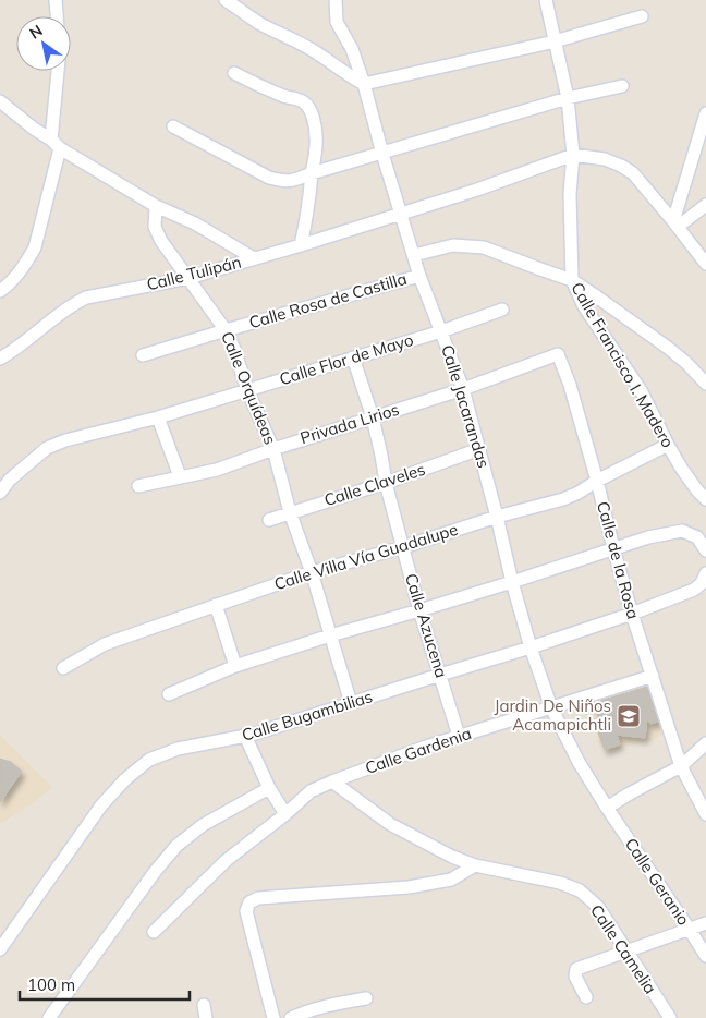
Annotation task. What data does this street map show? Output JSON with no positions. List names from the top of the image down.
{
  "streets": {
    "street": [
      "Calle Tulipán",
      "Calle Rosa de Castilla",
      "Calle Flor de Mayo",
      "Calle Francisco I. Madero",
      "Calle Orquídeas",
      "Calle Jacarandas",
      "Privada Lirios",
      "Calle Claveles",
      "Calle Villa Vía Guadalupe",
      "Calle de la Rosa",
      "Calle Azucena",
      "Calle Bugambilias",
      "Calle Gardenia",
      "Calle Geranio",
      "Calle Camelia"
    ]
  },
  "crossings": [
    ["Calle Tulipán", "Calle Francisco I. Madero"],
    ["Calle Tulipán", "Calle Orquídeas"],
    ["Calle Tulipán", "Calle Jacarandas"],
    ["Calle Rosa de Castilla", "Calle Orquídeas"],
    ["Calle Rosa de Castilla", "Calle Jacarandas"],
    ["Calle Flor de Mayo", "Calle Orquídeas"],
    ["Calle Flor de Mayo", "Calle Jacarandas"],
    ["Calle Flor de Mayo", "Calle Azucena"],
    ["Calle Francisco I. Madero", "Calle Villa Vía Guadalupe"],
    ["Calle Orquídeas", "Privada Lirios"],
    ["Calle Orquídeas", "Calle Claveles"],
    ["Calle Orquídeas", "Calle Villa Vía Guadalupe"],
    ["Calle Orquídeas", "Calle Bugambilias"],
    ["Calle Jacarandas", "Privada Lirios"],
    ["Calle Jacarandas", "Calle Claveles"],
    ["Calle Jacarandas", "Calle Villa Vía Guadalupe"],
    ["Calle Jacarandas", "Calle Bugambilias"],
    ["Calle Jacarandas", "Calle Gardenia"],
    ["Calle Jacarandas", "Calle Geranio"],
    ["Privada Lirios", "Calle de la Rosa"],
    ["Privada Lirios", "Calle Azucena"],
    ["Calle Claveles", "Calle Azucena"],
    ["Calle Villa Vía Guadalupe", "Calle de la Rosa"],
    ["Calle Villa Vía Guadalupe", "Calle Azucena"],
    ["Calle de la Rosa", "Calle Bugambilias"],
    ["Calle de la Rosa", "Calle Gardenia"],
    ["Calle Azucena", "Calle Bugambilias"],
    ["Calle Azucena", "Calle Gardenia"],
    ["Calle Gardenia", "Calle Camelia"]
  ],
  "places": {
    "school or university": ["Jardin De Niños Acamapichtli"]
  },
  "scale_bar": "100 m",
  "north": "top left"
}
